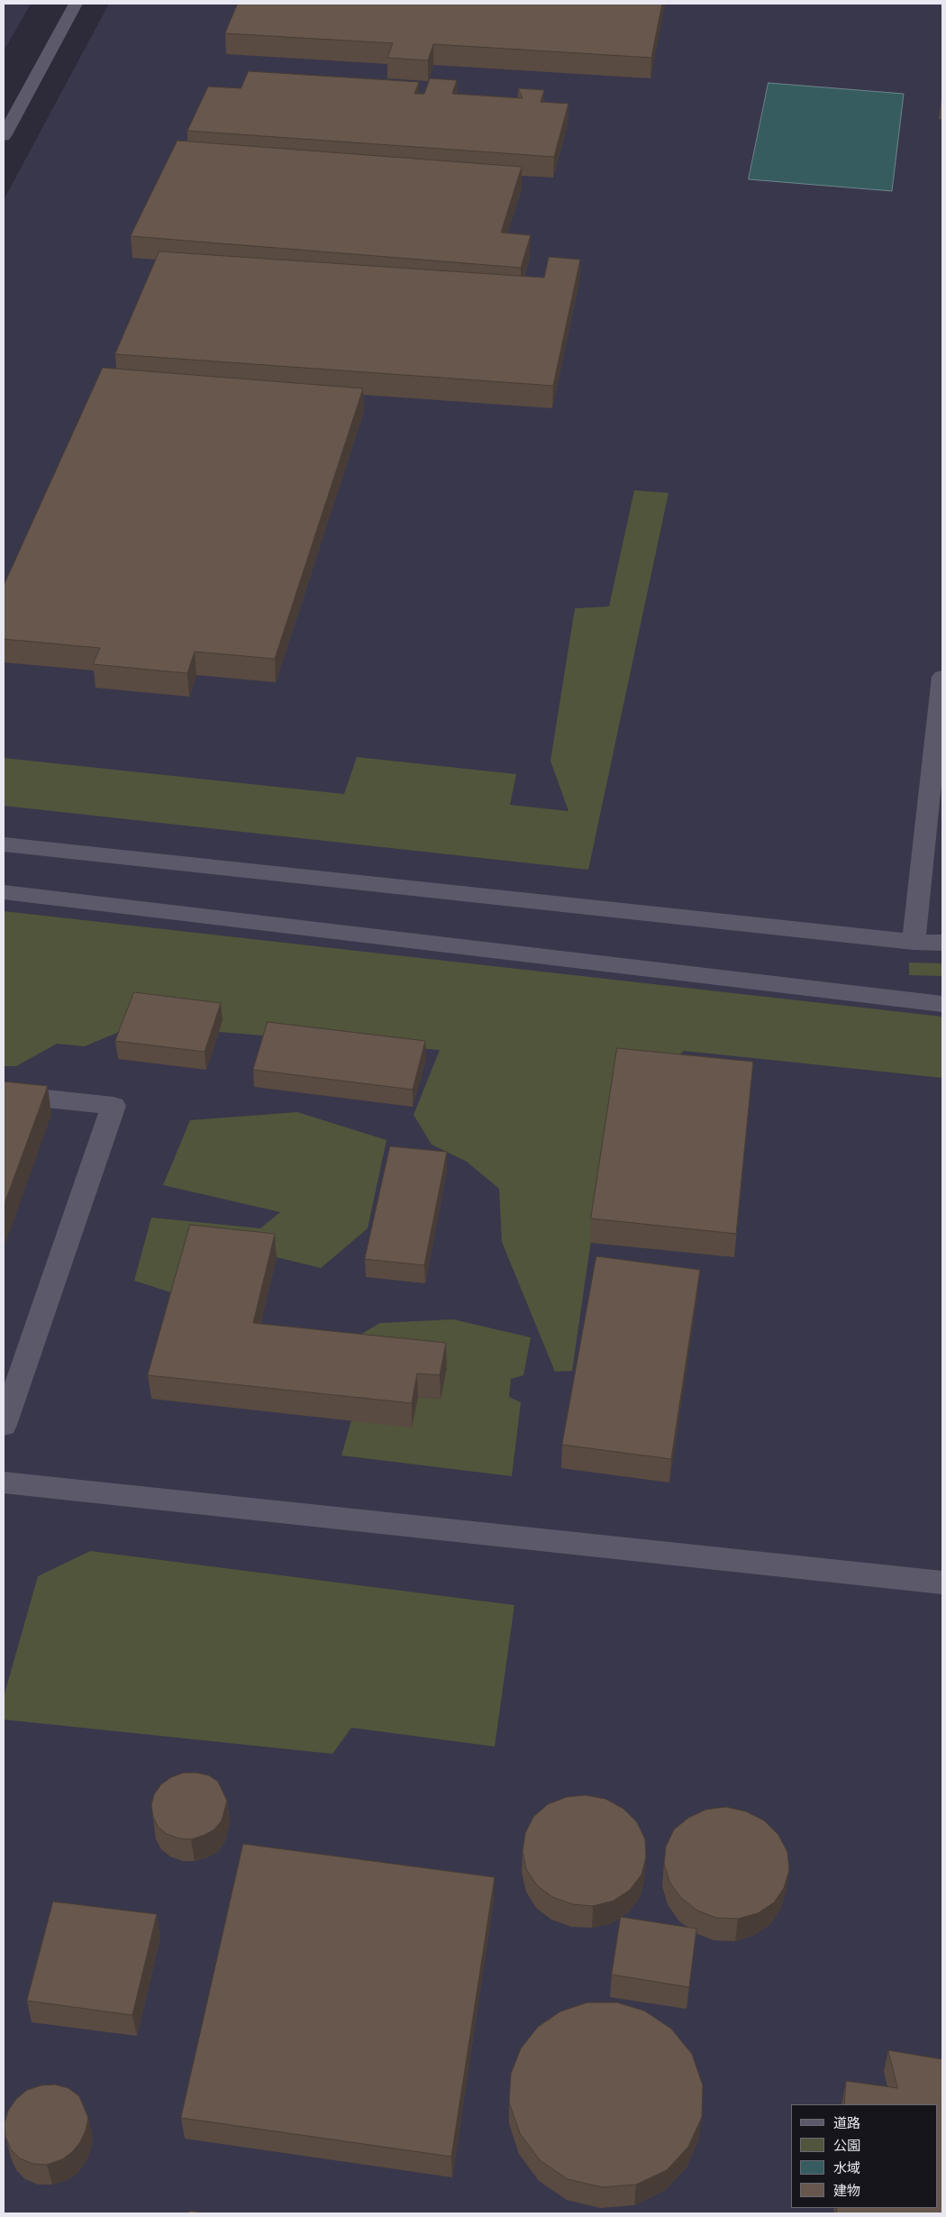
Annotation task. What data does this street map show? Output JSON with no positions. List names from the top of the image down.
{
  "legend": [
    "道路",
    "公園",
    "水域",
    "建物"
  ]
}
